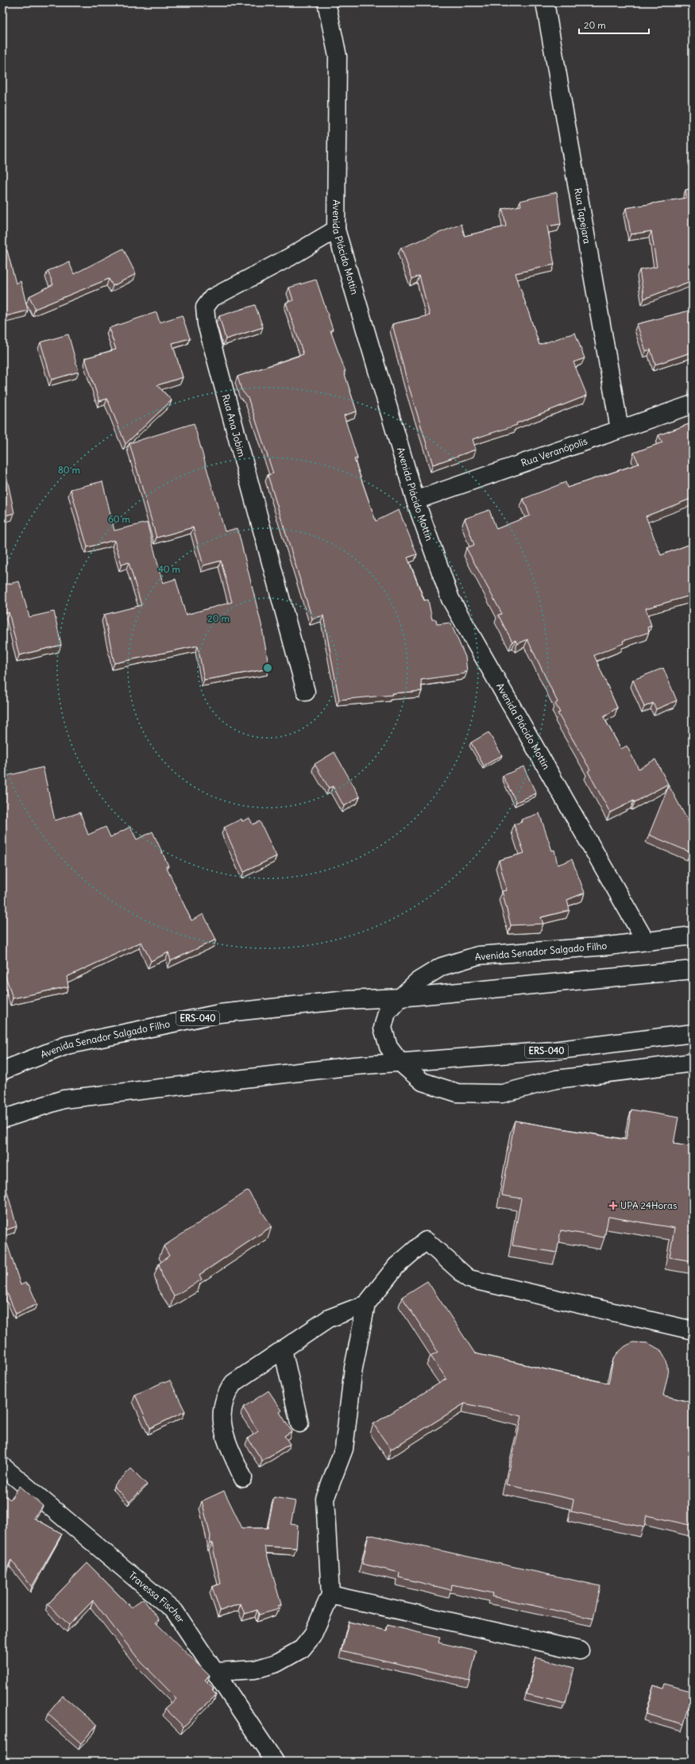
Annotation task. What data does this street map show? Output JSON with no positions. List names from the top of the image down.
{
  "streets": {
    "main road": [
      "Rua Tapejara",
      "Avenida Plácido Mottin",
      "Rua Ana Jobim",
      "Rua Veranópolis",
      "Avenida Senador Salgado Filho",
      "ERS-040",
      "Travessa Fischer"
    ]
  },
  "crossings": [
    ["Rua Tapejara", "Rua Veranópolis"],
    ["Avenida Plácido Mottin", "Rua Ana Jobim"],
    ["Avenida Plácido Mottin", "Rua Veranópolis"],
    ["Avenida Plácido Mottin", "Avenida Senador Salgado Filho"],
    ["Avenida Senador Salgado Filho", "ERS-040"]
  ],
  "places": {
    "health": ["UPA 24Horas"]
  },
  "scale_bar": "20 m",
  "rings": [
    "80 m",
    "60 m",
    "40 m",
    "20 m"
  ]
}
